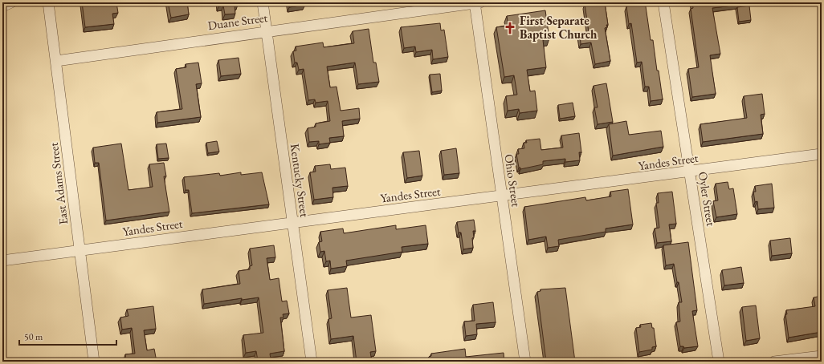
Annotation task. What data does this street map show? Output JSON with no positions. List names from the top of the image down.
{
  "streets": {
    "street": [
      "Duane Street",
      "Yandes Street",
      "Kentucky Street",
      "Ohio Street",
      "East Adams Street",
      "Oyler Street"
    ]
  },
  "crossings": [
    ["Duane Street", "Kentucky Street"],
    ["Duane Street", "Ohio Street"],
    ["Duane Street", "East Adams Street"],
    ["Yandes Street", "Kentucky Street"],
    ["Yandes Street", "Ohio Street"],
    ["Yandes Street", "East Adams Street"],
    ["Yandes Street", "Oyler Street"]
  ],
  "places": {
    "church": ["First Separate Baptist Church"]
  },
  "scale_bar": "50 m"
}
